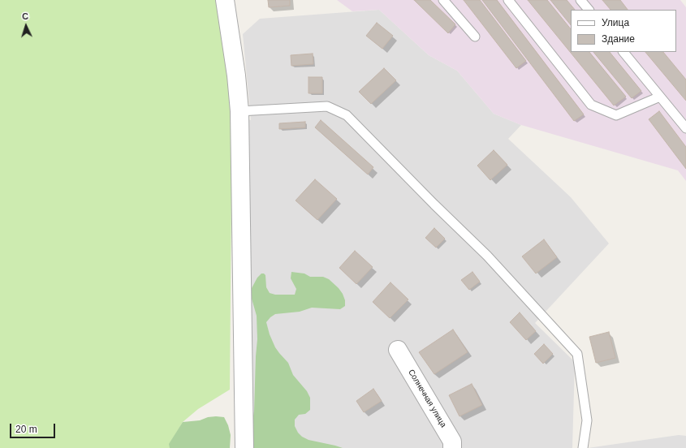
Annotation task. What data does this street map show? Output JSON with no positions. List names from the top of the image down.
{
  "streets": {
    "street": ["Солнечная улица"]
  },
  "legend": ["Улица", "Здание"],
  "scale_bar": "20 m",
  "north": "top"
}
